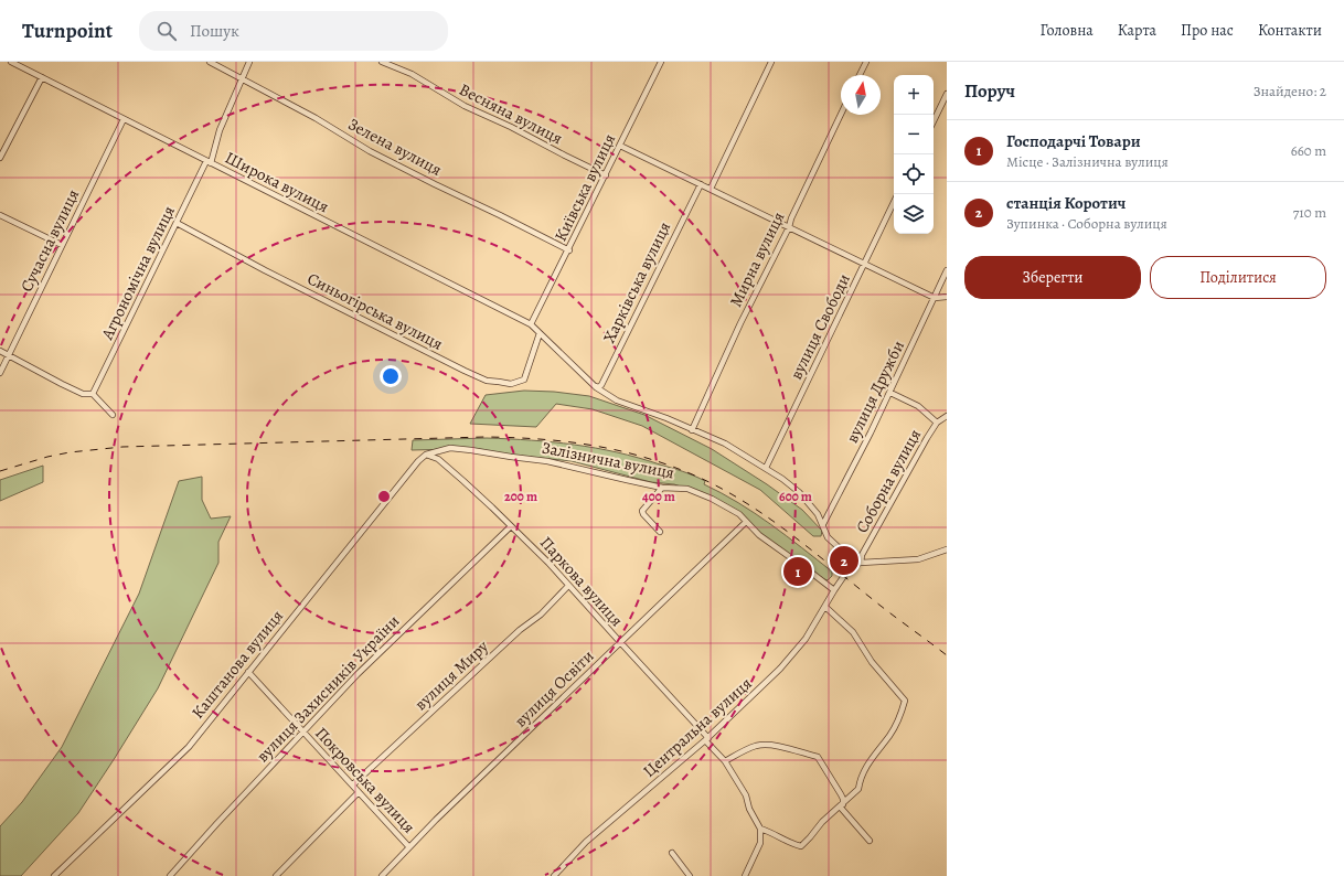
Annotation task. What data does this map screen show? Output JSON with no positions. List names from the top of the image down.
{
  "streets": {
    "street": [
      "Весняна вулиця",
      "Зелена вулиця",
      "Широка вулиця",
      "Київська вулиця",
      "Сучасна вулиця",
      "Мирна вулиця",
      "Агрономічна вулиця",
      "Харківська вулиця",
      "Синьогірська вулиця",
      "вулиця Свободи",
      "вулиця Дружби",
      "Залізнична вулиця",
      "Соборна вулиця",
      "Паркова вулиця",
      "Каштанова вулиця",
      "вулиця Миру",
      "вулиця Захисників України",
      "вулиця Освіти",
      "Центральна вулиця",
      "Покровська вулиця"
    ]
  },
  "crossings": [
    ["Весняна вулиця", "Київська вулиця"],
    ["Зелена вулиця", "Київська вулиця"],
    ["Зелена вулиця", "Агрономічна вулиця"],
    ["Широка вулиця", "Київська вулиця"],
    ["Широка вулиця", "Сучасна вулиця"],
    ["Широка вулиця", "Мирна вулиця"],
    ["Широка вулиця", "Агрономічна вулиця"],
    ["Широка вулиця", "Харківська вулиця"],
    ["Широка вулиця", "Синьогірська вулиця"],
    ["Широка вулиця", "вулиця Свободи"],
    ["Широка вулиця", "вулиця Дружби"],
    ["Широка вулиця", "Соборна вулиця"],
    ["Широка вулиця", "Центральна вулиця"],
    ["Агрономічна вулиця", "Синьогірська вулиця"],
    ["Залізнична вулиця", "Паркова вулиця"],
    ["Залізнична вулиця", "Каштанова вулиця"],
    ["Залізнична вулиця", "вулиця Освіти"],
    ["Залізнична вулиця", "Центральна вулиця"],
    ["Соборна вулиця", "Центральна вулиця"],
    ["Паркова вулиця", "Каштанова вулиця"],
    ["Паркова вулиця", "вулиця Миру"],
    ["Паркова вулиця", "вулиця Захисників України"],
    ["Паркова вулиця", "вулиця Освіти"],
    ["Паркова вулиця", "Центральна вулиця"],
    ["Каштанова вулиця", "Покровська вулиця"],
    ["вулиця Миру", "Покровська вулиця"],
    ["вулиця Захисників України", "Покровська вулиця"],
    ["вулиця Освіти", "Покровська вулиця"]
  ],
  "north": "top",
  "page": {
    "header": "Turnpoint",
    "search": "Пошук",
    "nav": [
      "Головна",
      "Карта",
      "Про нас",
      "Контакти"
    ],
    "heading": ["Поруч", "Знайдено: 2"],
    "map_buttons": ["+", "−"],
    "list": [
      {
        "mark": "1",
        "name": "Господарчі Товари",
        "note": "Місце · Залізнична вулиця",
        "value": "660 m"
      },
      {
        "mark": "2",
        "name": "станція Коротич",
        "note": "Зупинка · Соборна вулиця",
        "value": "710 m"
      }
    ],
    "buttons": ["Зберегти", "Поділитися"],
    "pins": ["2", "1"]
  },
  "rings": ["200 m", "400 m", "600 m"]
}
